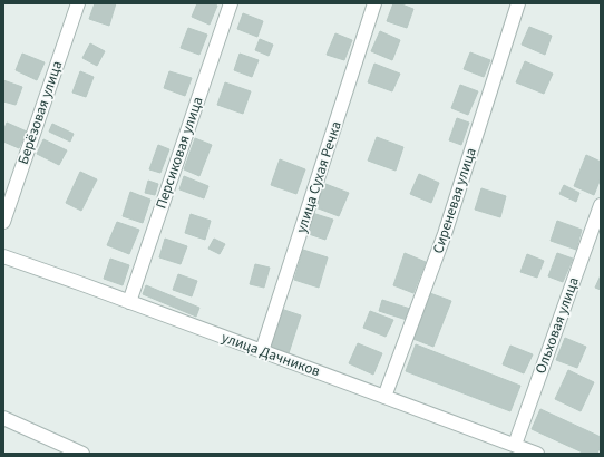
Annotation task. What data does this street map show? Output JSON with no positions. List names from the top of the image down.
{
  "streets": {
    "street": [
      "Берёзовая улица",
      "Персиковая улица",
      "улица Сухая Речка",
      "Сиреневая улица",
      "Ольховая улица",
      "улица Дачников"
    ]
  },
  "crossings": [
    ["Персиковая улица", "улица Дачников"],
    ["улица Сухая Речка", "улица Дачников"],
    ["Сиреневая улица", "улица Дачников"],
    ["Ольховая улица", "улица Дачников"]
  ]
}
